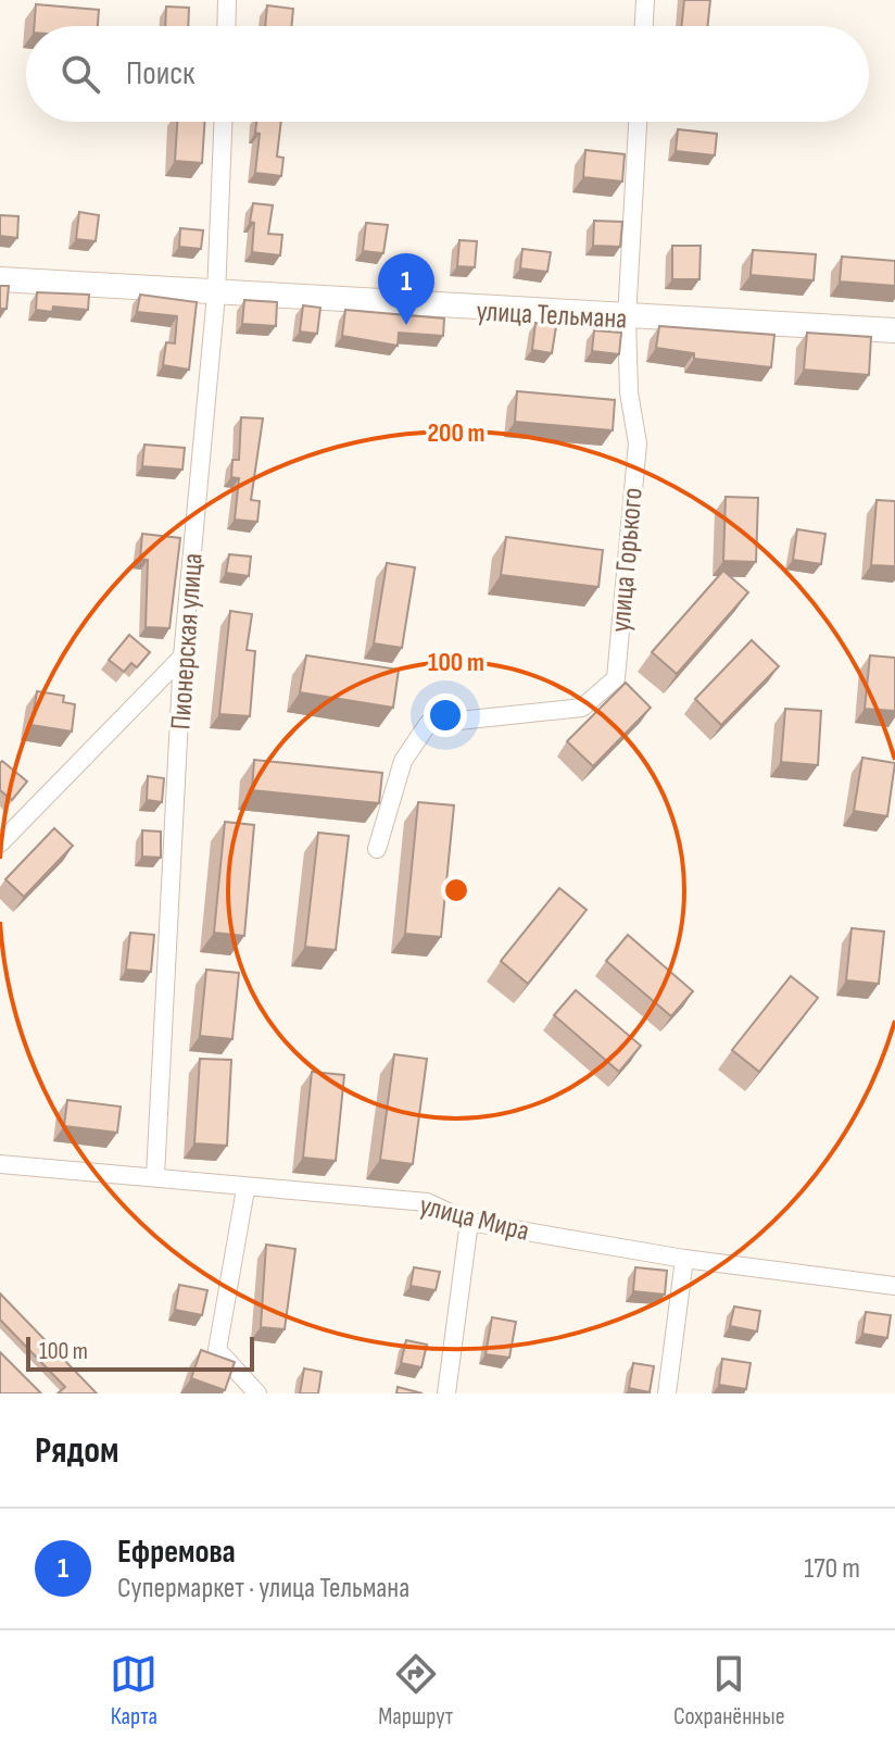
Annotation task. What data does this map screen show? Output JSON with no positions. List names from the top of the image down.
{
  "streets": {
    "street": [
      "улица Тельмана",
      "улица Горького",
      "Пионерская улица",
      "улица Мира"
    ]
  },
  "crossings": [
    ["улица Тельмана", "улица Горького"],
    ["улица Тельмана", "Пионерская улица"],
    ["Пионерская улица", "улица Мира"]
  ],
  "scale_bar": "100 m",
  "page": {
    "search": "Поиск",
    "pins": "1",
    "scale": "100 m",
    "heading": "Рядом",
    "list": [
      {
        "mark": "1",
        "name": "Ефремова",
        "note": "Супермаркет · улица Тельмана",
        "value": "170 m"
      }
    ],
    "nav": ["Карта", "Маршрут", "Сохранённые"]
  },
  "rings": ["200 m", "100 m"]
}
